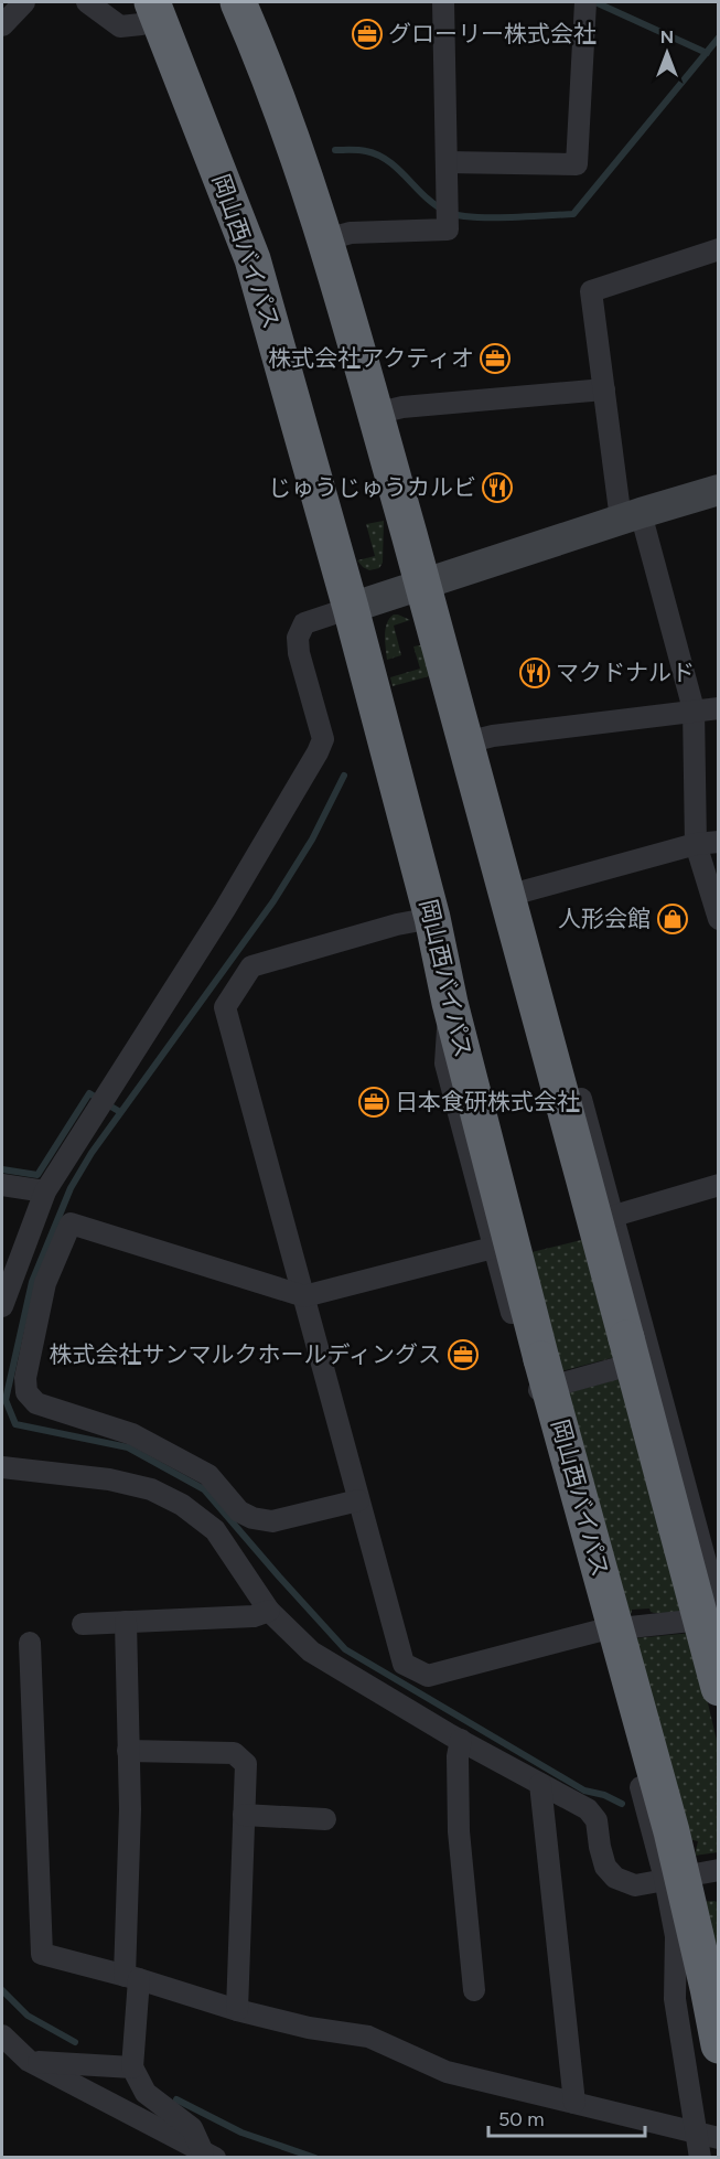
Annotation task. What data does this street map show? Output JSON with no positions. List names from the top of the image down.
{
  "streets": {
    "highway": ["岡山西バイパス"]
  },
  "places": {
    "office": [
      "グローリー株式会社",
      "株式会社アクティオ",
      "日本食研株式会社",
      "株式会社サンマルクホールディングス"
    ],
    "restaurant": ["じゅうじゅうカルビ", "マクドナルド"],
    "shop": ["人形会館"]
  },
  "scale_bar": "50 m",
  "north": "top"
}
